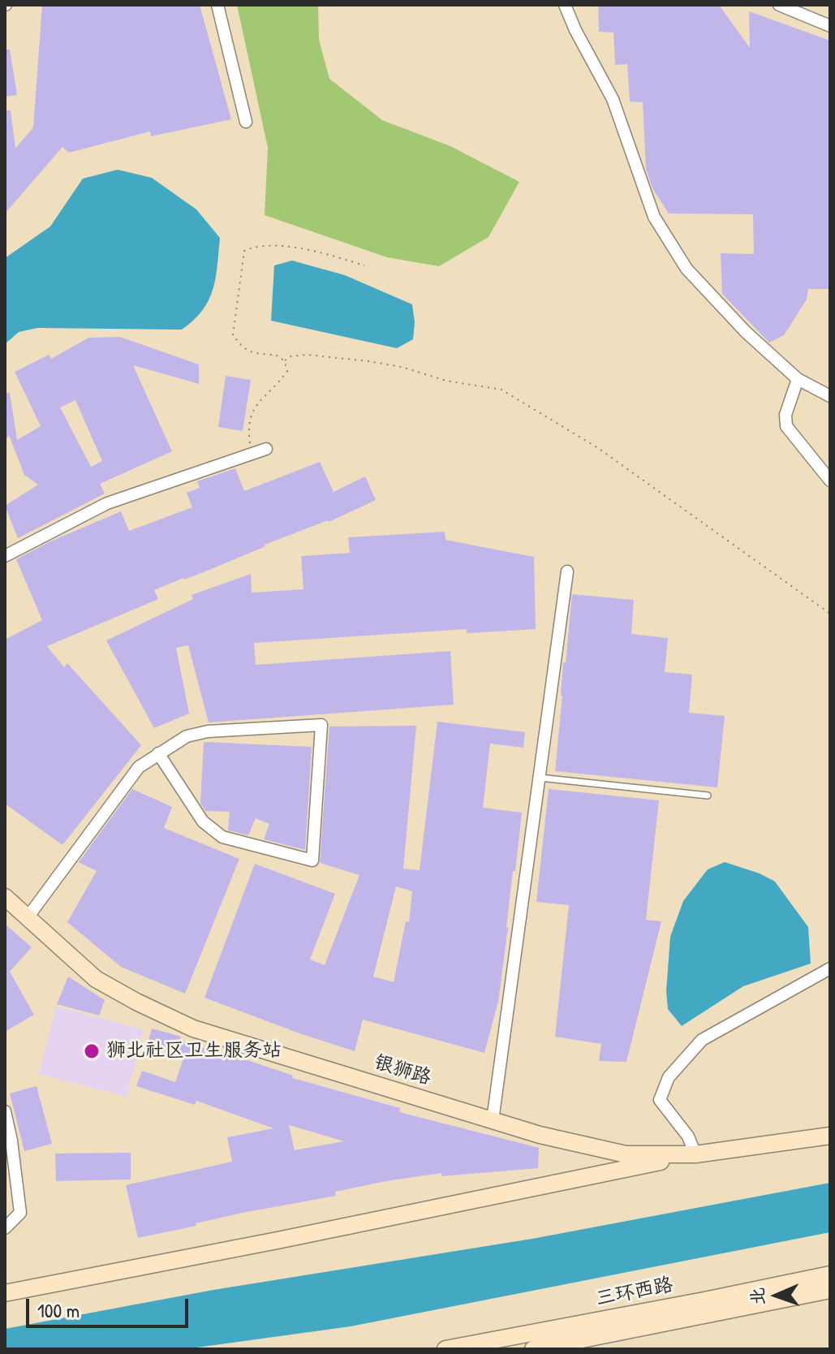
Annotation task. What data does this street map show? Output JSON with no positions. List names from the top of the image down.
{
  "streets": {
    "main road": ["银狮路", "三环西路"]
  },
  "places": ["狮北社区卫生服务站"],
  "scale_bar": "100 m",
  "north": "left"
}
